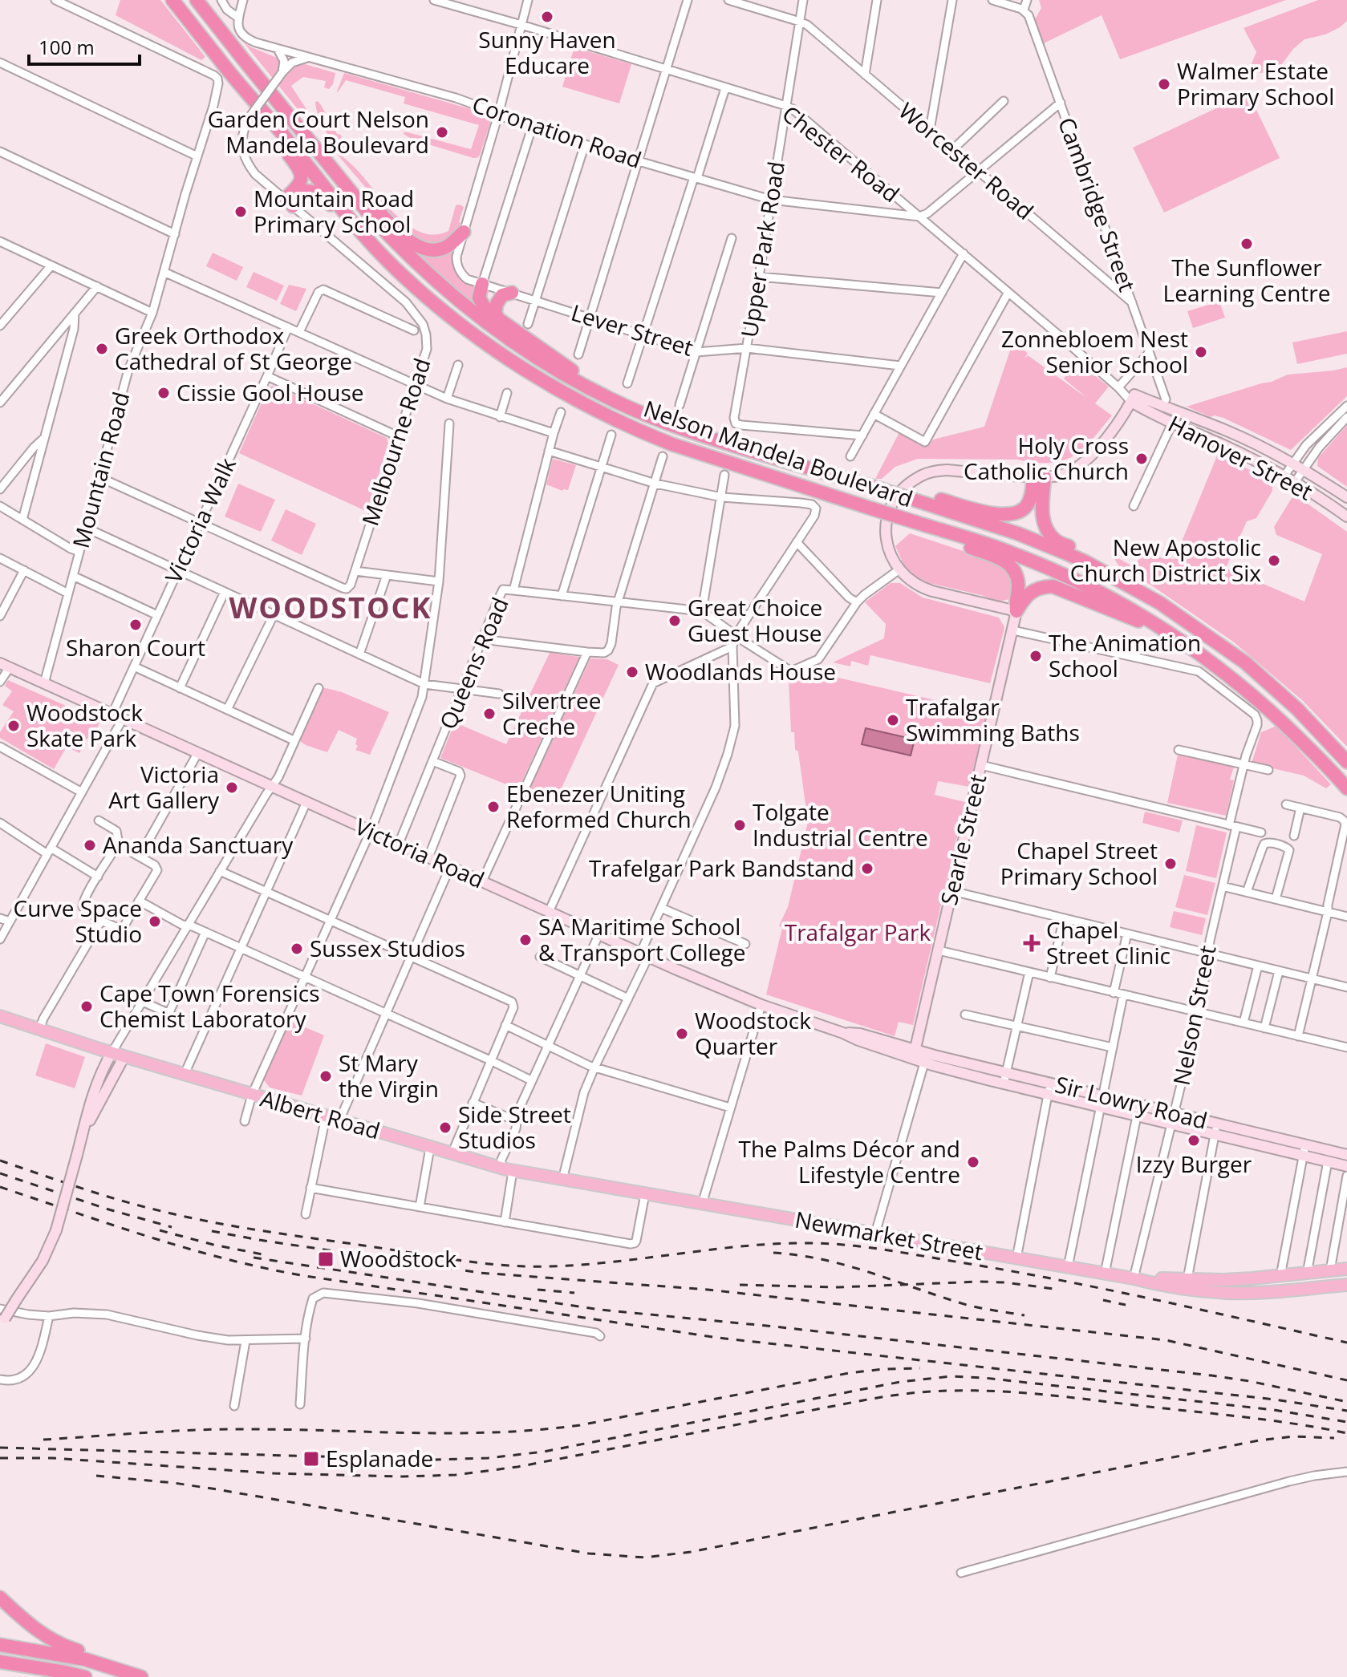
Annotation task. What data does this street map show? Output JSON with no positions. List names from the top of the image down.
{
  "streets": {
    "highway": ["Nelson Mandela Boulevard"],
    "main road": [
      "Hanover Street",
      "Searle Street",
      "Victoria Road",
      "Sir Lowry Road",
      "Albert Road",
      "Newmarket Street"
    ],
    "street": [
      "Coronation Road",
      "Chester Road",
      "Worcester Road",
      "Cambridge Street",
      "Upper Park Road",
      "Lever Street",
      "Melbourne Road",
      "Mountain Road",
      "Victoria Walk",
      "Queens Road",
      "Nelson Street"
    ]
  },
  "crossings": [
    ["Coronation Road", "Chester Road"],
    ["Coronation Road", "Upper Park Road"],
    ["Coronation Road", "Melbourne Road"],
    ["Chester Road", "Upper Park Road"],
    ["Chester Road", "Hanover Street"],
    ["Worcester Road", "Cambridge Street"],
    ["Worcester Road", "Upper Park Road"],
    ["Upper Park Road", "Lever Street"],
    ["Melbourne Road", "Victoria Walk"],
    ["Mountain Road", "Victoria Road"],
    ["Victoria Walk", "Victoria Road"],
    ["Queens Road", "Victoria Road"],
    ["Searle Street", "Victoria Road"],
    ["Searle Street", "Nelson Street"],
    ["Victoria Road", "Sir Lowry Road"],
    ["Nelson Street", "Sir Lowry Road"],
    ["Nelson Street", "Newmarket Street"],
    ["Albert Road", "Newmarket Street"]
  ],
  "districts": ["WOODSTOCK"],
  "parks": ["Trafalgar Park"],
  "places": {
    "other": [
      "Sunny Haven Educare",
      "Walmer Estate Primary School",
      "Garden Court Nelson Mandela Boulevard",
      "Mountain Road Primary School",
      "The Sunflower Learning Centre",
      "Greek Orthodox Cathedral of St George",
      "Zonnebloem Nest Senior School",
      "Cissie Gool House",
      "Holy Cross Catholic Church",
      "New Apostolic Church District Six",
      "Great Choice Guest House",
      "Sharon Court",
      "The Animation School",
      "Woodlands House",
      "Silvertree Creche",
      "Trafalgar Swimming Baths",
      "Woodstock Skate Park",
      "Victoria Art Gallery",
      "Ebenezer Uniting Reformed Church",
      "Tolgate Industrial Centre",
      "Ananda Sanctuary",
      "Chapel Street Primary School",
      "Trafelgar Park Bandstand",
      "Curve Space Studio",
      "SA Maritime School & Transport College",
      "Sussex Studios",
      "Cape Town Forensics Chemist Laboratory",
      "Woodstock Quarter",
      "St Mary the Virgin",
      "Side Street Studios",
      "Izzy Burger",
      "The Palms Décor and Lifestyle Centre"
    ],
    "health": ["Chapel Street Clinic"],
    "transit": ["Woodstock", "Esplanade"]
  },
  "scale_bar": "100 m"
}
